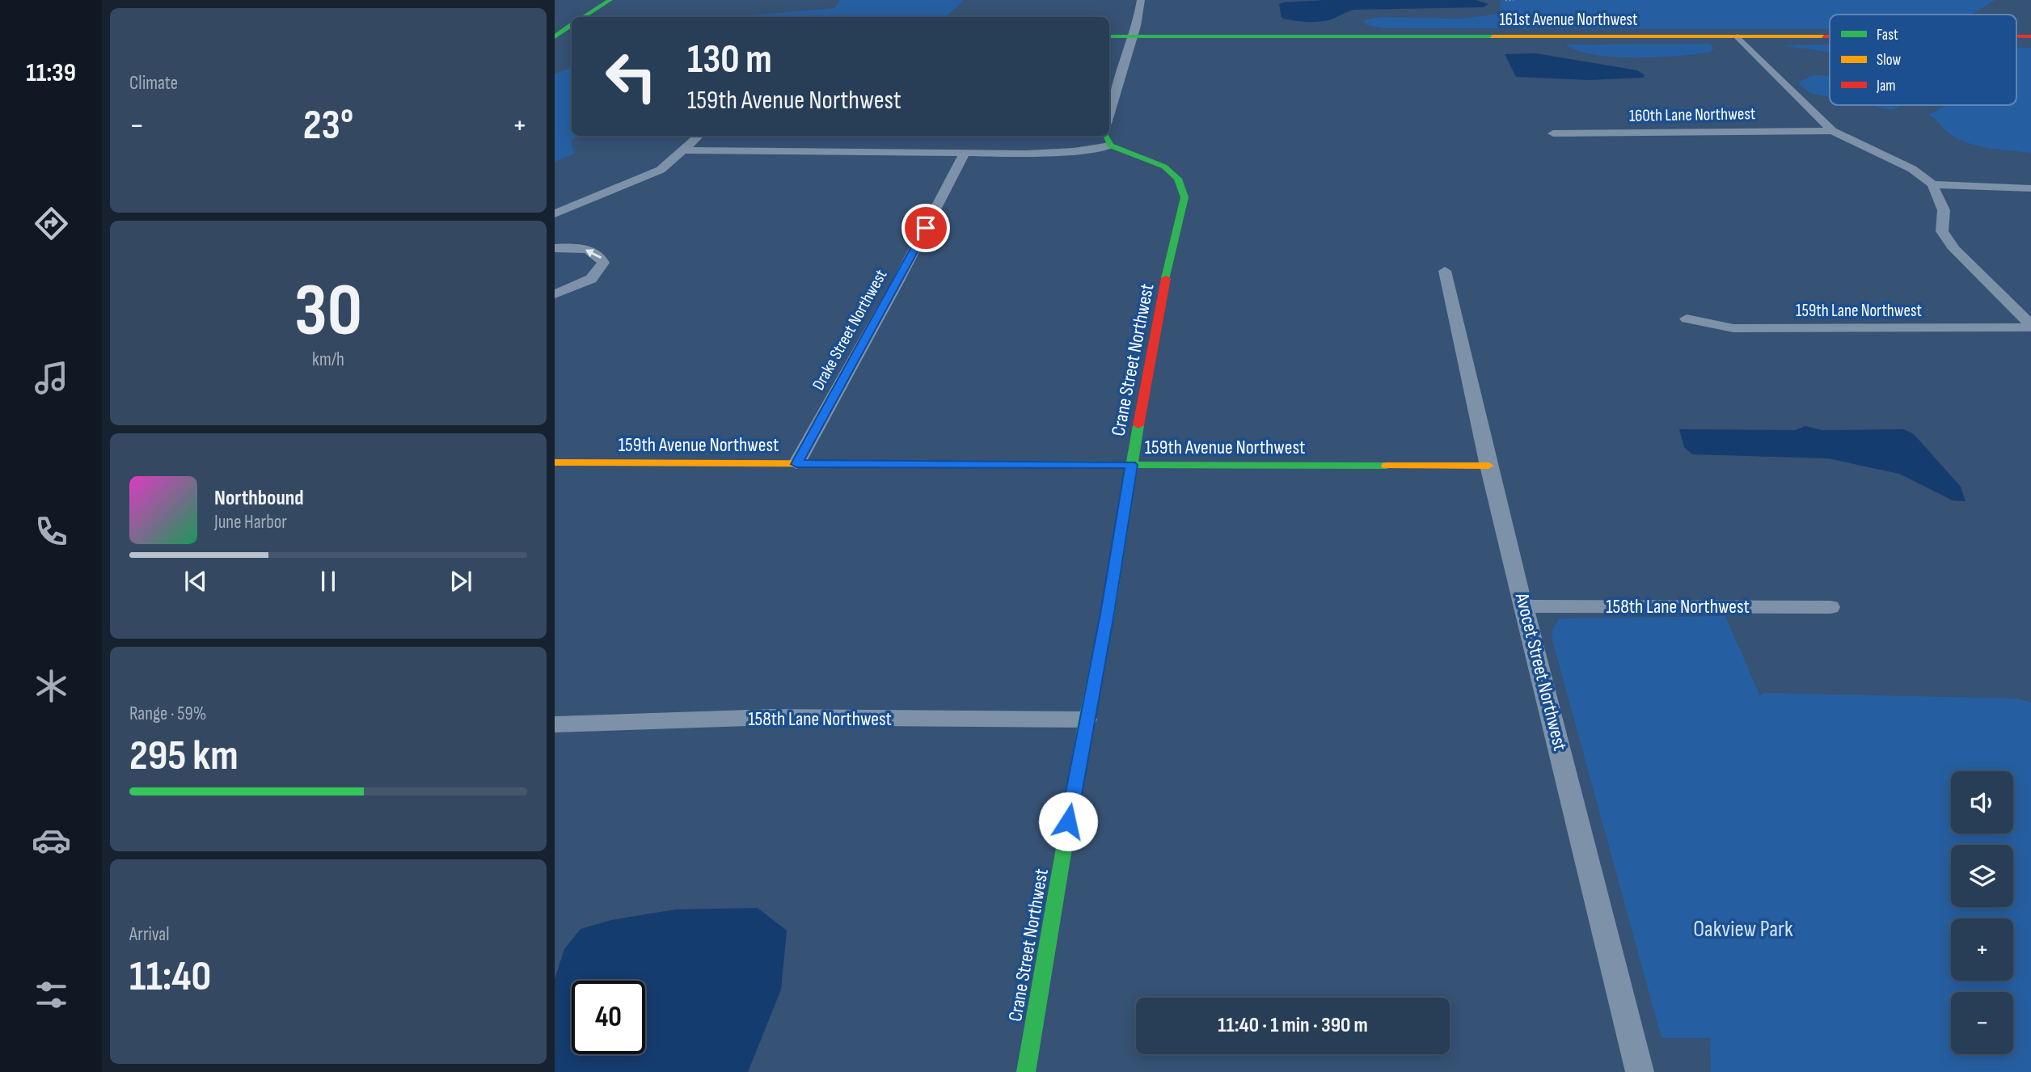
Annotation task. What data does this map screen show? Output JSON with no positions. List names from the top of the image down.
{
  "streets": {
    "street": [
      "161st Avenue Northwest",
      "160th Lane Northwest",
      "159th Lane Northwest",
      "Drake Street Northwest",
      "Crane Street Northwest",
      "159th Avenue Northwest",
      "158th Lane Northwest",
      "Avocet Street Northwest"
    ]
  },
  "crossings": [
    ["Drake Street Northwest", "159th Avenue Northwest"],
    ["Crane Street Northwest", "159th Avenue Northwest"],
    ["Crane Street Northwest", "158th Lane Northwest"],
    ["159th Avenue Northwest", "Avocet Street Northwest"],
    ["158th Lane Northwest", "Avocet Street Northwest"]
  ],
  "parks": ["Oakview Park"],
  "legend": ["Fast", "Slow", "Jam"],
  "page": {
    "tabs": "11:39",
    "tile": [
      "Climate",
      ["30", "km/h"],
      ["Range · 59%", "295 km"],
      ["Arrival", "11:40"]
    ],
    "turn": ["130 m", "159th Avenue Northwest"],
    "heat": ["−", "23°", "+"],
    "song": ["Northbound", "June Harbor"],
    "map_buttons": ["+", "−"],
    "limit": "40",
    "trip": "11:40 · 1 min · 390 m"
  }
}
